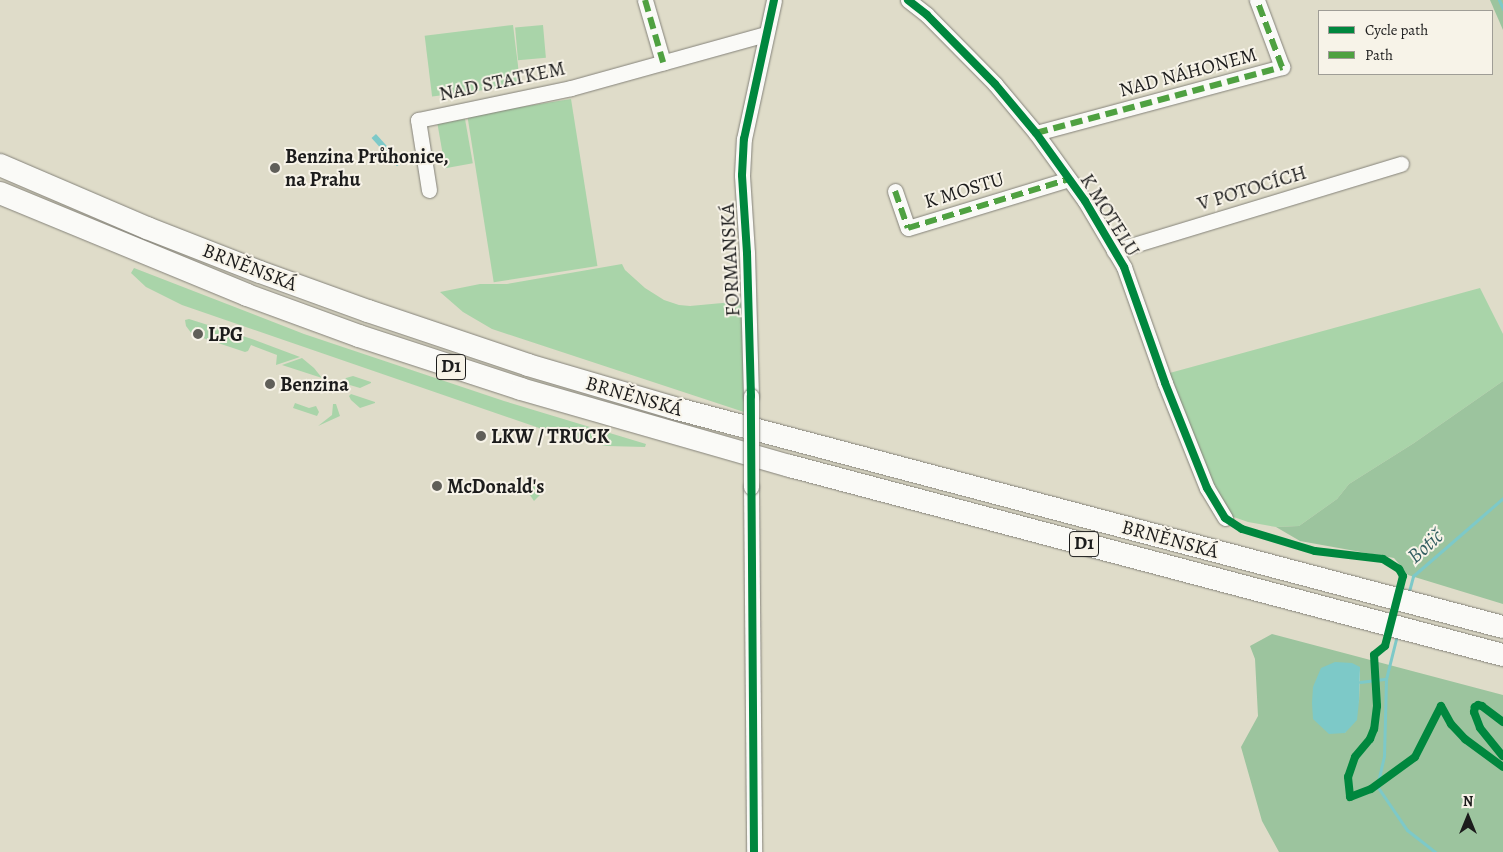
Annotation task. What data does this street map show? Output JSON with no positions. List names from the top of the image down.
{
  "streets": {
    "highway": ["BRNĚNSKÁ", "D1"],
    "street": [
      "NAD NÁHONEM",
      "NAD STATKEM",
      "V POTOCÍCH",
      "K MOSTU",
      "K MOTELU",
      "FORMANSKÁ"
    ]
  },
  "crossings": [
    ["NAD NÁHONEM", "K MOTELU"],
    ["NAD STATKEM", "FORMANSKÁ"],
    ["V POTOCÍCH", "K MOTELU"],
    ["K MOSTU", "K MOTELU"]
  ],
  "water": ["Botič"],
  "places": [
    "Benzina Průhonice, na Prahu",
    "LPG",
    "Benzina",
    "LKW / TRUCK",
    "McDonald's"
  ],
  "legend": ["Cycle path", "Path"],
  "north": "top"
}
